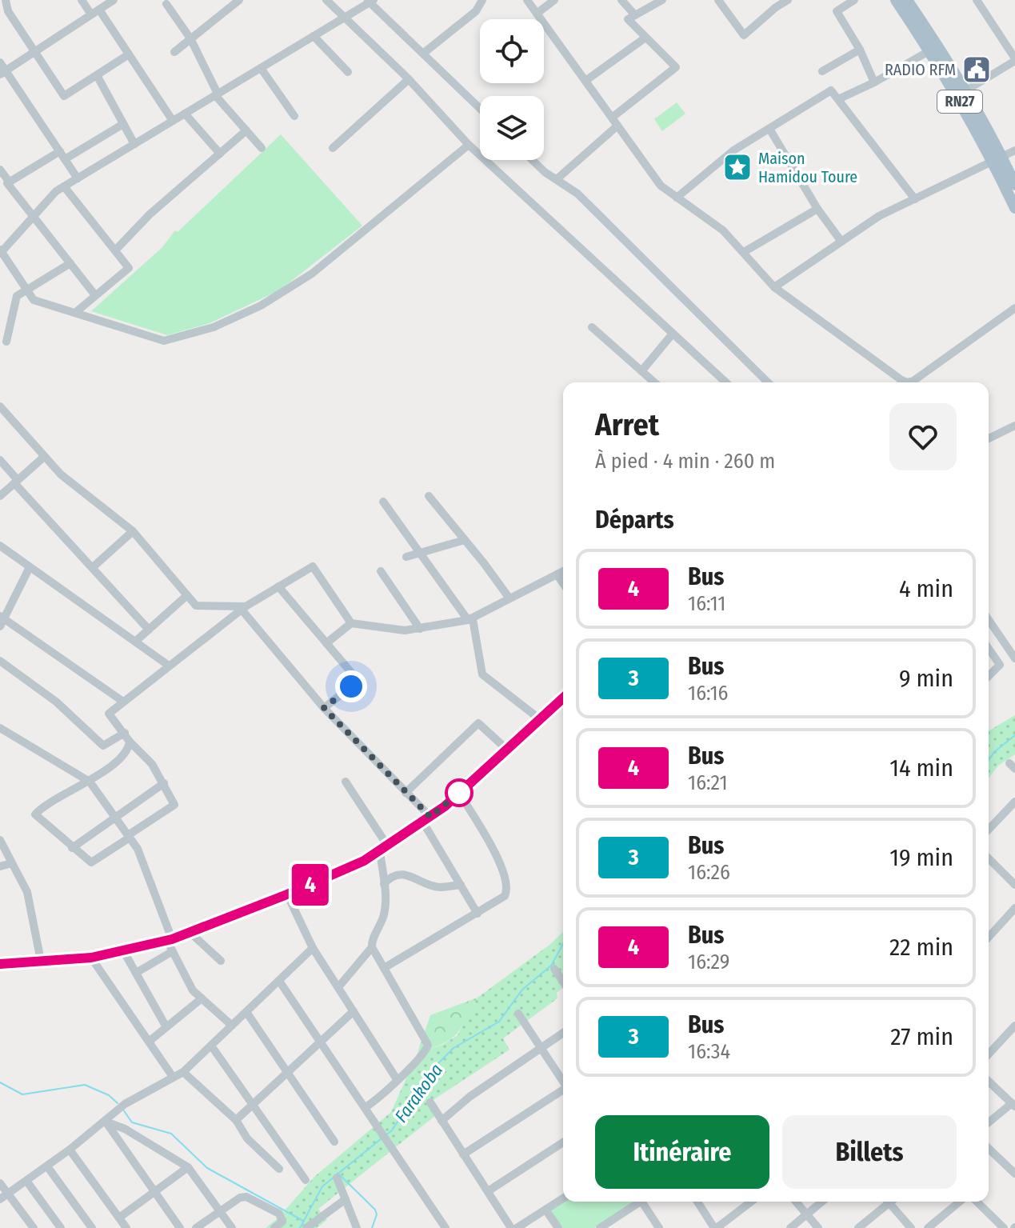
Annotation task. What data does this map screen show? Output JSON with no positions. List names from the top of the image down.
{
  "streets": {
    "main road": ["RN27"]
  },
  "water": ["Farakoba"],
  "places": {
    "public building": ["RADIO RFM"],
    "place": ["Maison Hamidou Toure"]
  },
  "lines": ["bus line 4"],
  "page": {
    "on_map": "4",
    "heading": [
      ["Arret", "À pied · 4 min · 260 m"],
      "Départs"
    ],
    "list": [
      {
        "mark": "4",
        "name": "Bus",
        "note": "16:11",
        "value": "4 min"
      },
      {
        "mark": "3",
        "name": "Bus",
        "note": "16:16",
        "value": "9 min"
      },
      {
        "mark": "4",
        "name": "Bus",
        "note": "16:21",
        "value": "14 min"
      },
      {
        "mark": "3",
        "name": "Bus",
        "note": "16:26",
        "value": "19 min"
      },
      {
        "mark": "4",
        "name": "Bus",
        "note": "16:29",
        "value": "22 min"
      },
      {
        "mark": "3",
        "name": "Bus",
        "note": "16:34",
        "value": "27 min"
      }
    ],
    "buttons": ["Itinéraire", "Billets"]
  }
}
